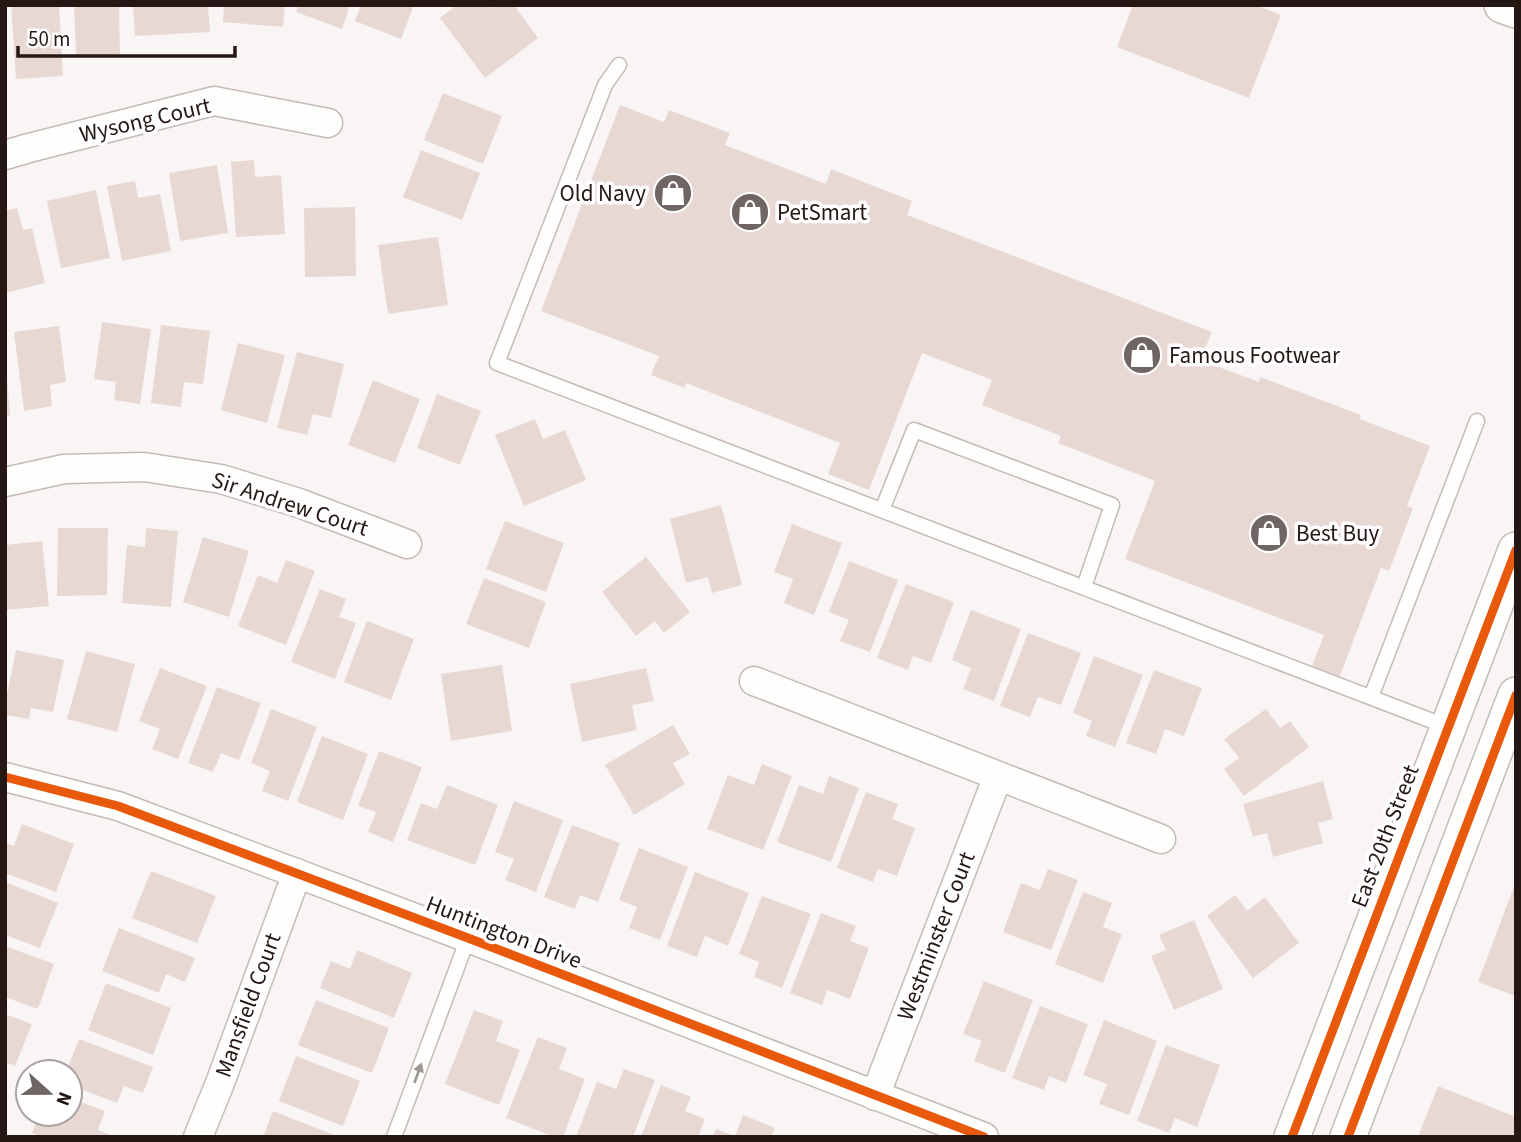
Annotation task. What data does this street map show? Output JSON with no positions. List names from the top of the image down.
{
  "streets": {
    "street": [
      "Wysong Court",
      "Sir Andrew Court",
      "East 20th Street",
      "Huntington Drive",
      "Westminster Court",
      "Mansfield Court"
    ]
  },
  "crossings": [
    ["Huntington Drive", "Westminster Court"],
    ["Huntington Drive", "Mansfield Court"]
  ],
  "places": {
    "shop": [
      "Old Navy",
      "PetSmart",
      "Famous Footwear",
      "Best Buy"
    ]
  },
  "scale_bar": "50 m",
  "north": "right"
}
